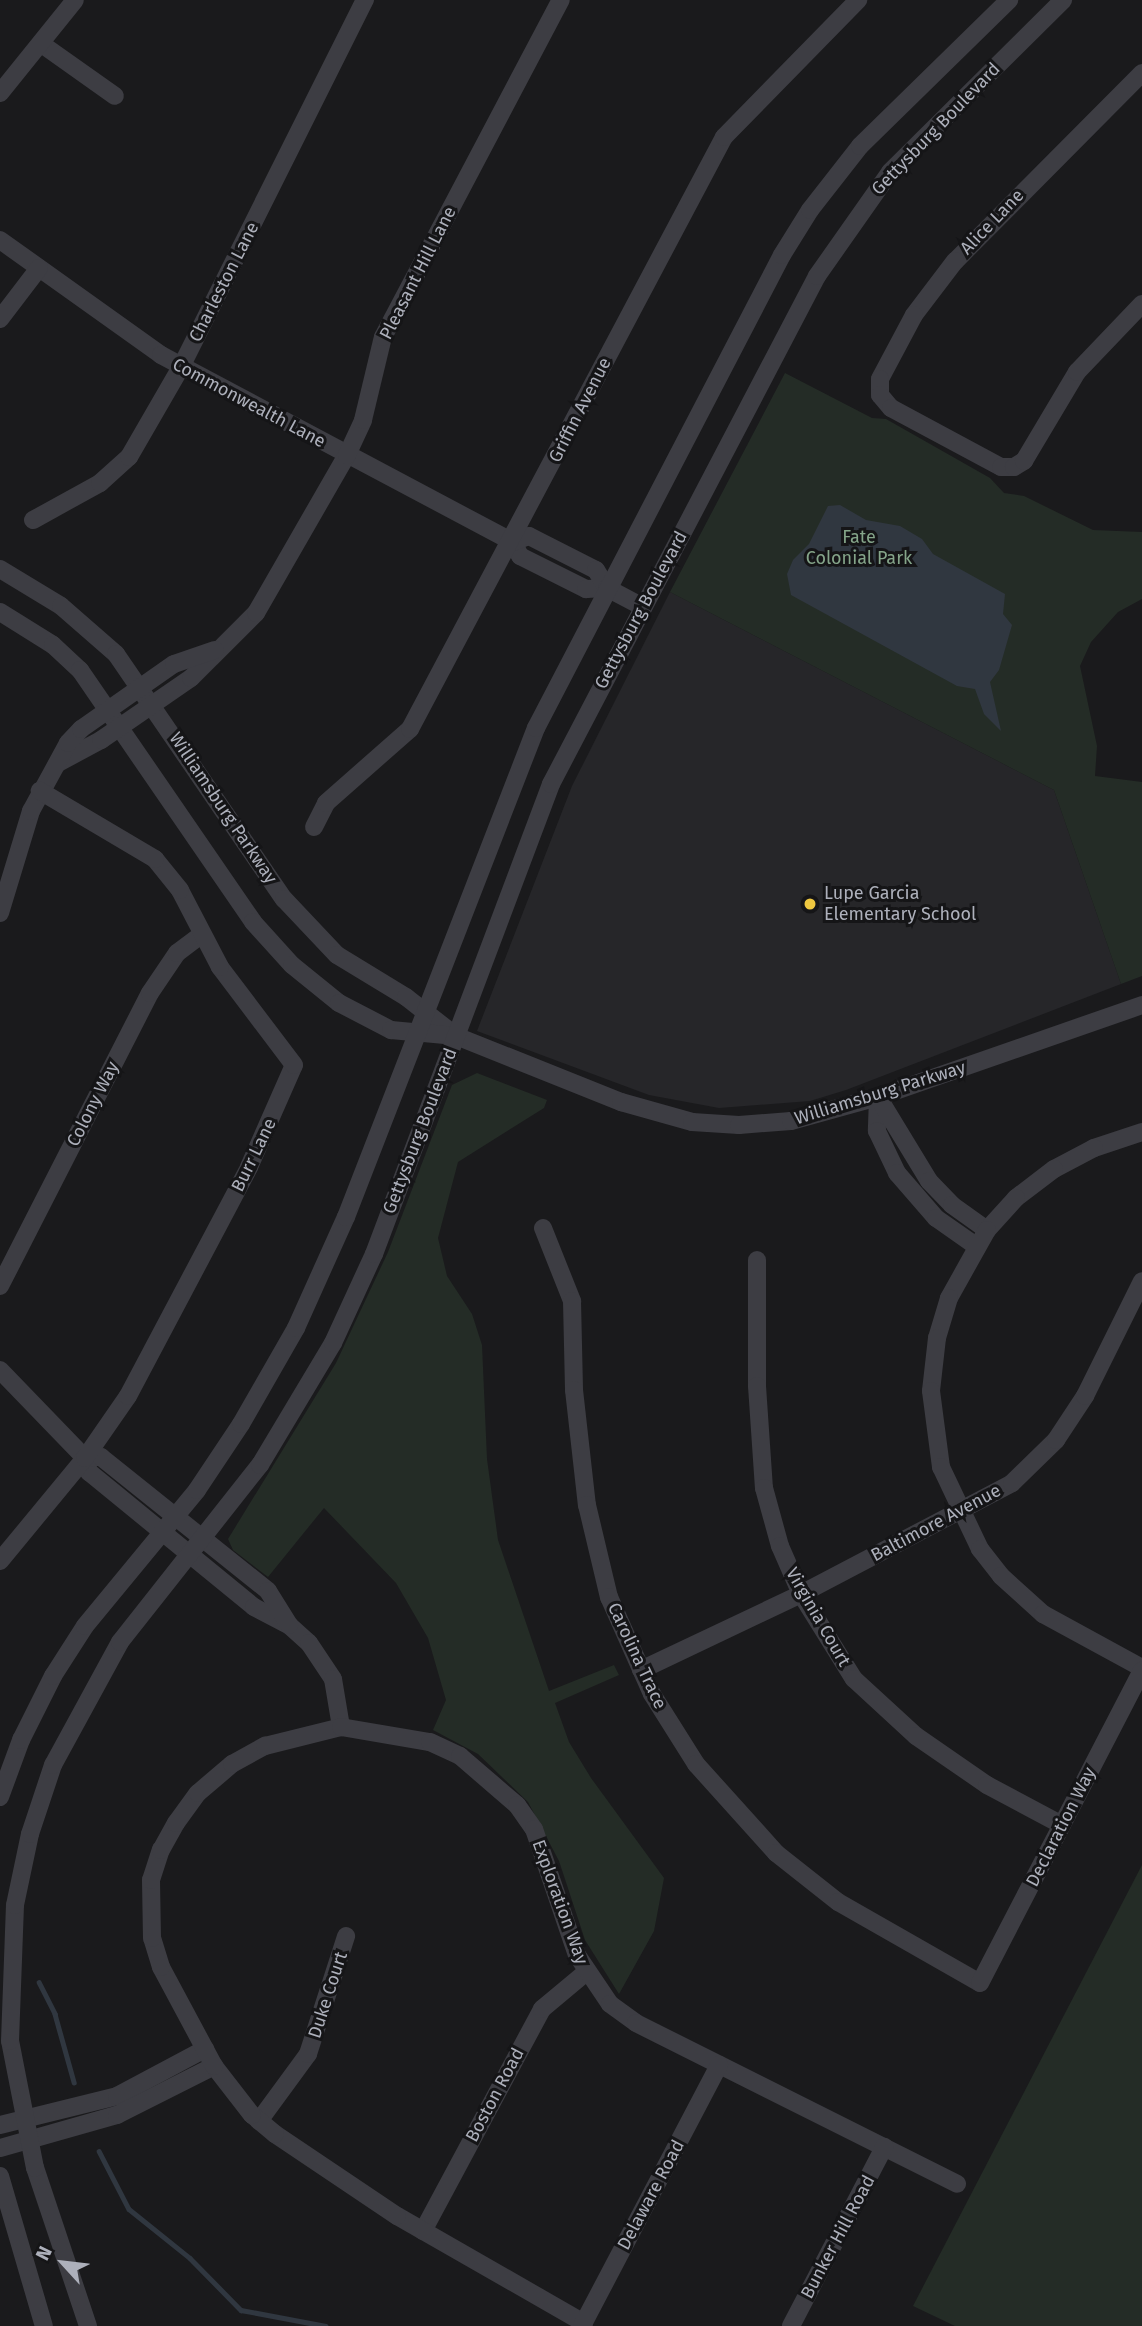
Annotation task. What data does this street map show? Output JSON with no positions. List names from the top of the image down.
{
  "streets": {
    "street": [
      "Gettysburg Boulevard",
      "Alice Lane",
      "Pleasant Hill Lane",
      "Charleston Lane",
      "Commonwealth Lane",
      "Griffin Avenue",
      "Williamsburg Parkway",
      "Colony Way",
      "Burr Lane",
      "Baltimore Avenue",
      "Virginia Court",
      "Carolina Trace",
      "Declaration Way",
      "Exploration Way",
      "Duke Court",
      "Boston Road",
      "Delaware Road",
      "Bunker Hill Road"
    ]
  },
  "crossings": [
    ["Gettysburg Boulevard", "Commonwealth Lane"],
    ["Gettysburg Boulevard", "Williamsburg Parkway"],
    ["Pleasant Hill Lane", "Commonwealth Lane"],
    ["Pleasant Hill Lane", "Williamsburg Parkway"],
    ["Pleasant Hill Lane", "Burr Lane"],
    ["Charleston Lane", "Commonwealth Lane"],
    ["Commonwealth Lane", "Griffin Avenue"],
    ["Colony Way", "Burr Lane"],
    ["Baltimore Avenue", "Virginia Court"],
    ["Baltimore Avenue", "Carolina Trace"],
    ["Virginia Court", "Declaration Way"],
    ["Carolina Trace", "Declaration Way"],
    ["Exploration Way", "Duke Court"],
    ["Exploration Way", "Boston Road"],
    ["Exploration Way", "Delaware Road"],
    ["Exploration Way", "Bunker Hill Road"]
  ],
  "parks": ["Fate Colonial Park"],
  "places": ["Lupe Garcia Elementary School"],
  "north": "top left"
}
